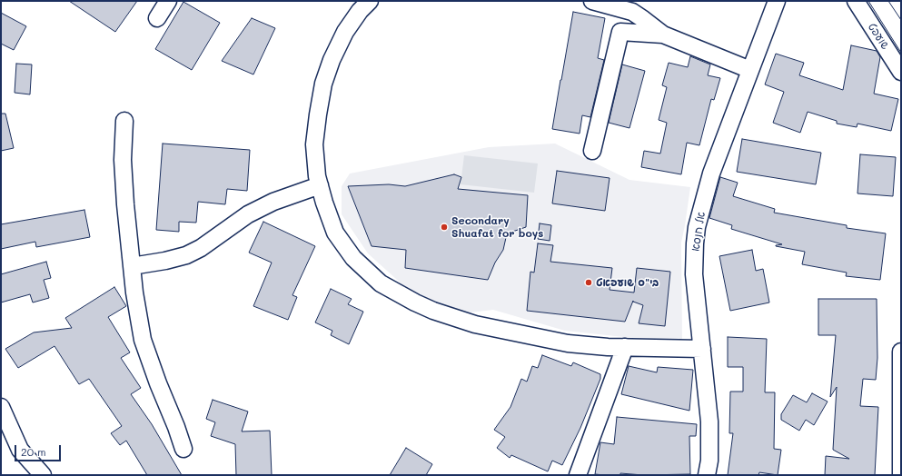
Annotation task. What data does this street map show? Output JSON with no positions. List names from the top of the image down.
{
  "streets": {
    "street": ["שועפט", "אל חנסא"]
  },
  "places": ["Secondary Shuafat for boys", "בי\"ס שועפאט"],
  "scale_bar": "20 m"
}
